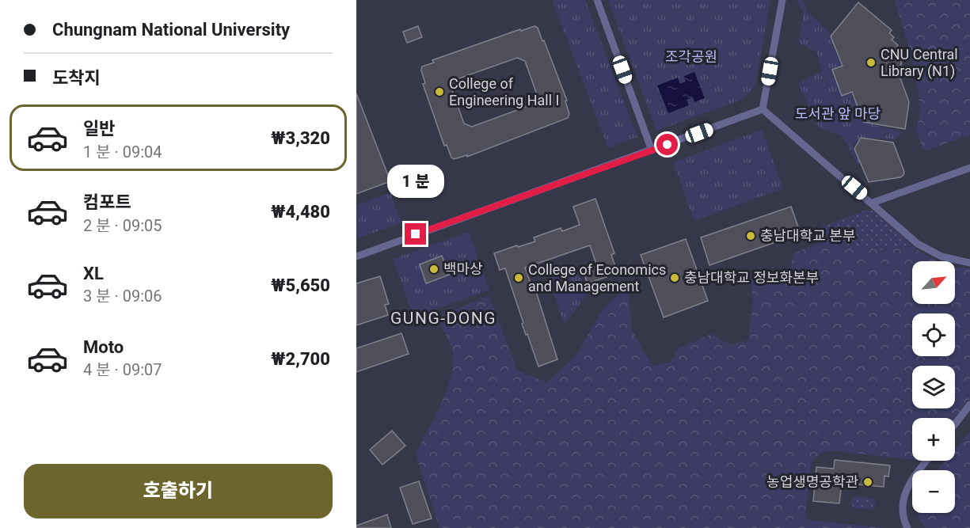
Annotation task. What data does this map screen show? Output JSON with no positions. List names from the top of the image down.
{
  "districts": ["GUNG-DONG"],
  "parks": ["조각공원", "도서관 앞 마당"],
  "places": [
    "CNU Central Library (N1)",
    "College of Engineering Hall I",
    "충남대학교 본부",
    "백마상",
    "College of Economics and Management",
    "충남대학교 정보화본부",
    "농업생명공학관"
  ],
  "north": "top right",
  "page": {
    "banner": ["Chungnam National University", "도착지"],
    "list": [
      {
        "name": "일반",
        "note": "1 분 · 09:04",
        "value": "₩3,320"
      },
      {
        "name": "컴포트",
        "note": "2 분 · 09:05",
        "value": "₩4,480"
      },
      {
        "name": "XL",
        "note": "3 분 · 09:06",
        "value": "₩5,650"
      },
      {
        "name": "Moto",
        "note": "4 분 · 09:07",
        "value": "₩2,700"
      }
    ],
    "bubble": "1 분",
    "map_buttons": ["+", "−"],
    "buttons": "호출하기"
  }
}
